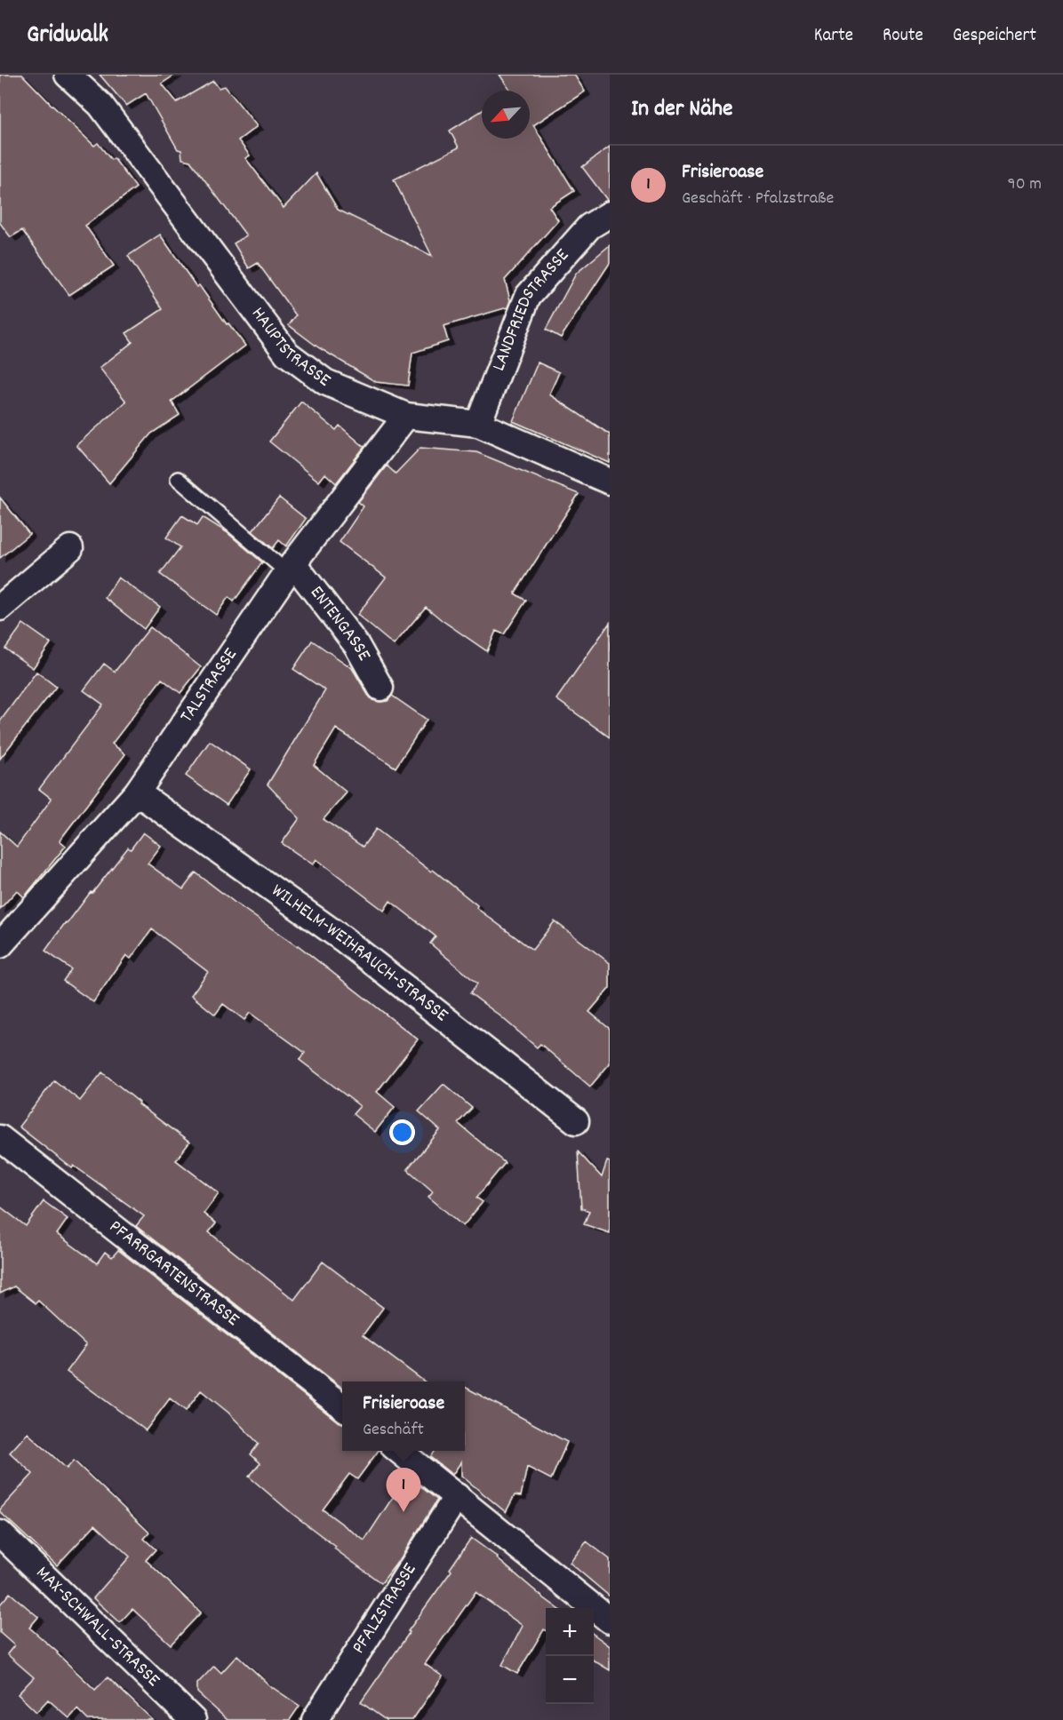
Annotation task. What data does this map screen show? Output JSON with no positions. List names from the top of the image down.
{
  "streets": {
    "street": [
      "LANDFRIEDSTRASSE",
      "HAUPTSTRASSE",
      "ENTENGASSE",
      "TALSTRASSE",
      "WILHELM-WEIHRAUCH-STRASSE",
      "PFARRGARTENSTRASSE",
      "PFALZSTRASSE",
      "MAX-SCHWALL-STRASSE"
    ]
  },
  "crossings": [
    ["LANDFRIEDSTRASSE", "HAUPTSTRASSE"],
    ["HAUPTSTRASSE", "TALSTRASSE"],
    ["ENTENGASSE", "TALSTRASSE"],
    ["TALSTRASSE", "WILHELM-WEIHRAUCH-STRASSE"]
  ],
  "north": "bottom left",
  "page": {
    "header": "Gridwalk",
    "nav": ["Karte", "Route", "Gespeichert"],
    "heading": "In der Nähe",
    "list": [
      {
        "mark": "1",
        "name": "Frisieroase",
        "note": "Geschäft · Pfalzstraße",
        "value": "90 m"
      }
    ],
    "popup": ["Frisieroase", "Geschäft"],
    "pins": "1",
    "map_buttons": ["+", "−"]
  }
}
